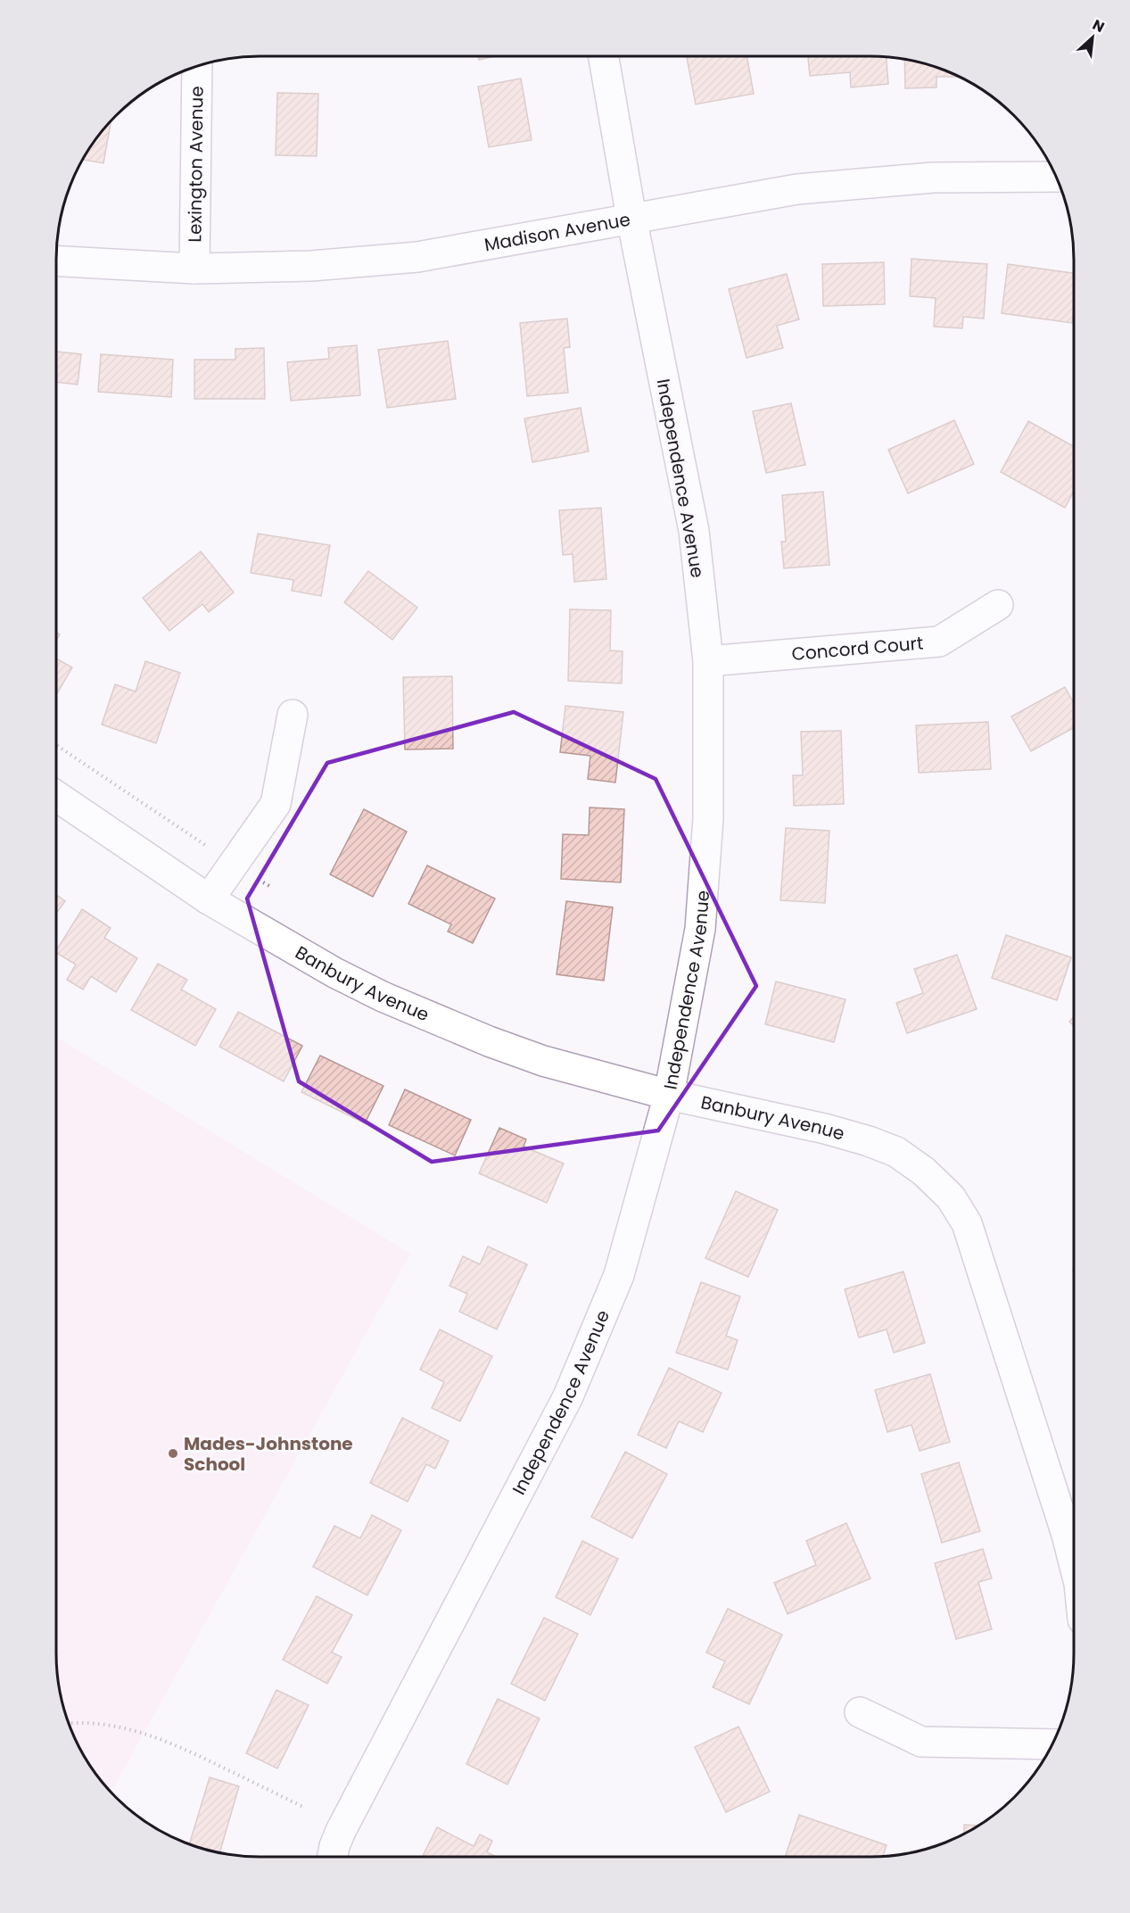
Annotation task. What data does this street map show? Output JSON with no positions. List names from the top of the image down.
{
  "streets": {
    "street": [
      "Lexington Avenue",
      "Madison Avenue",
      "Independence Avenue",
      "Concord Court",
      "Banbury Avenue"
    ]
  },
  "crossings": [
    ["Lexington Avenue", "Madison Avenue"],
    ["Madison Avenue", "Independence Avenue"],
    ["Independence Avenue", "Concord Court"],
    ["Independence Avenue", "Banbury Avenue"]
  ],
  "places": ["Mades-Johnstone School"],
  "north": "top right"
}
